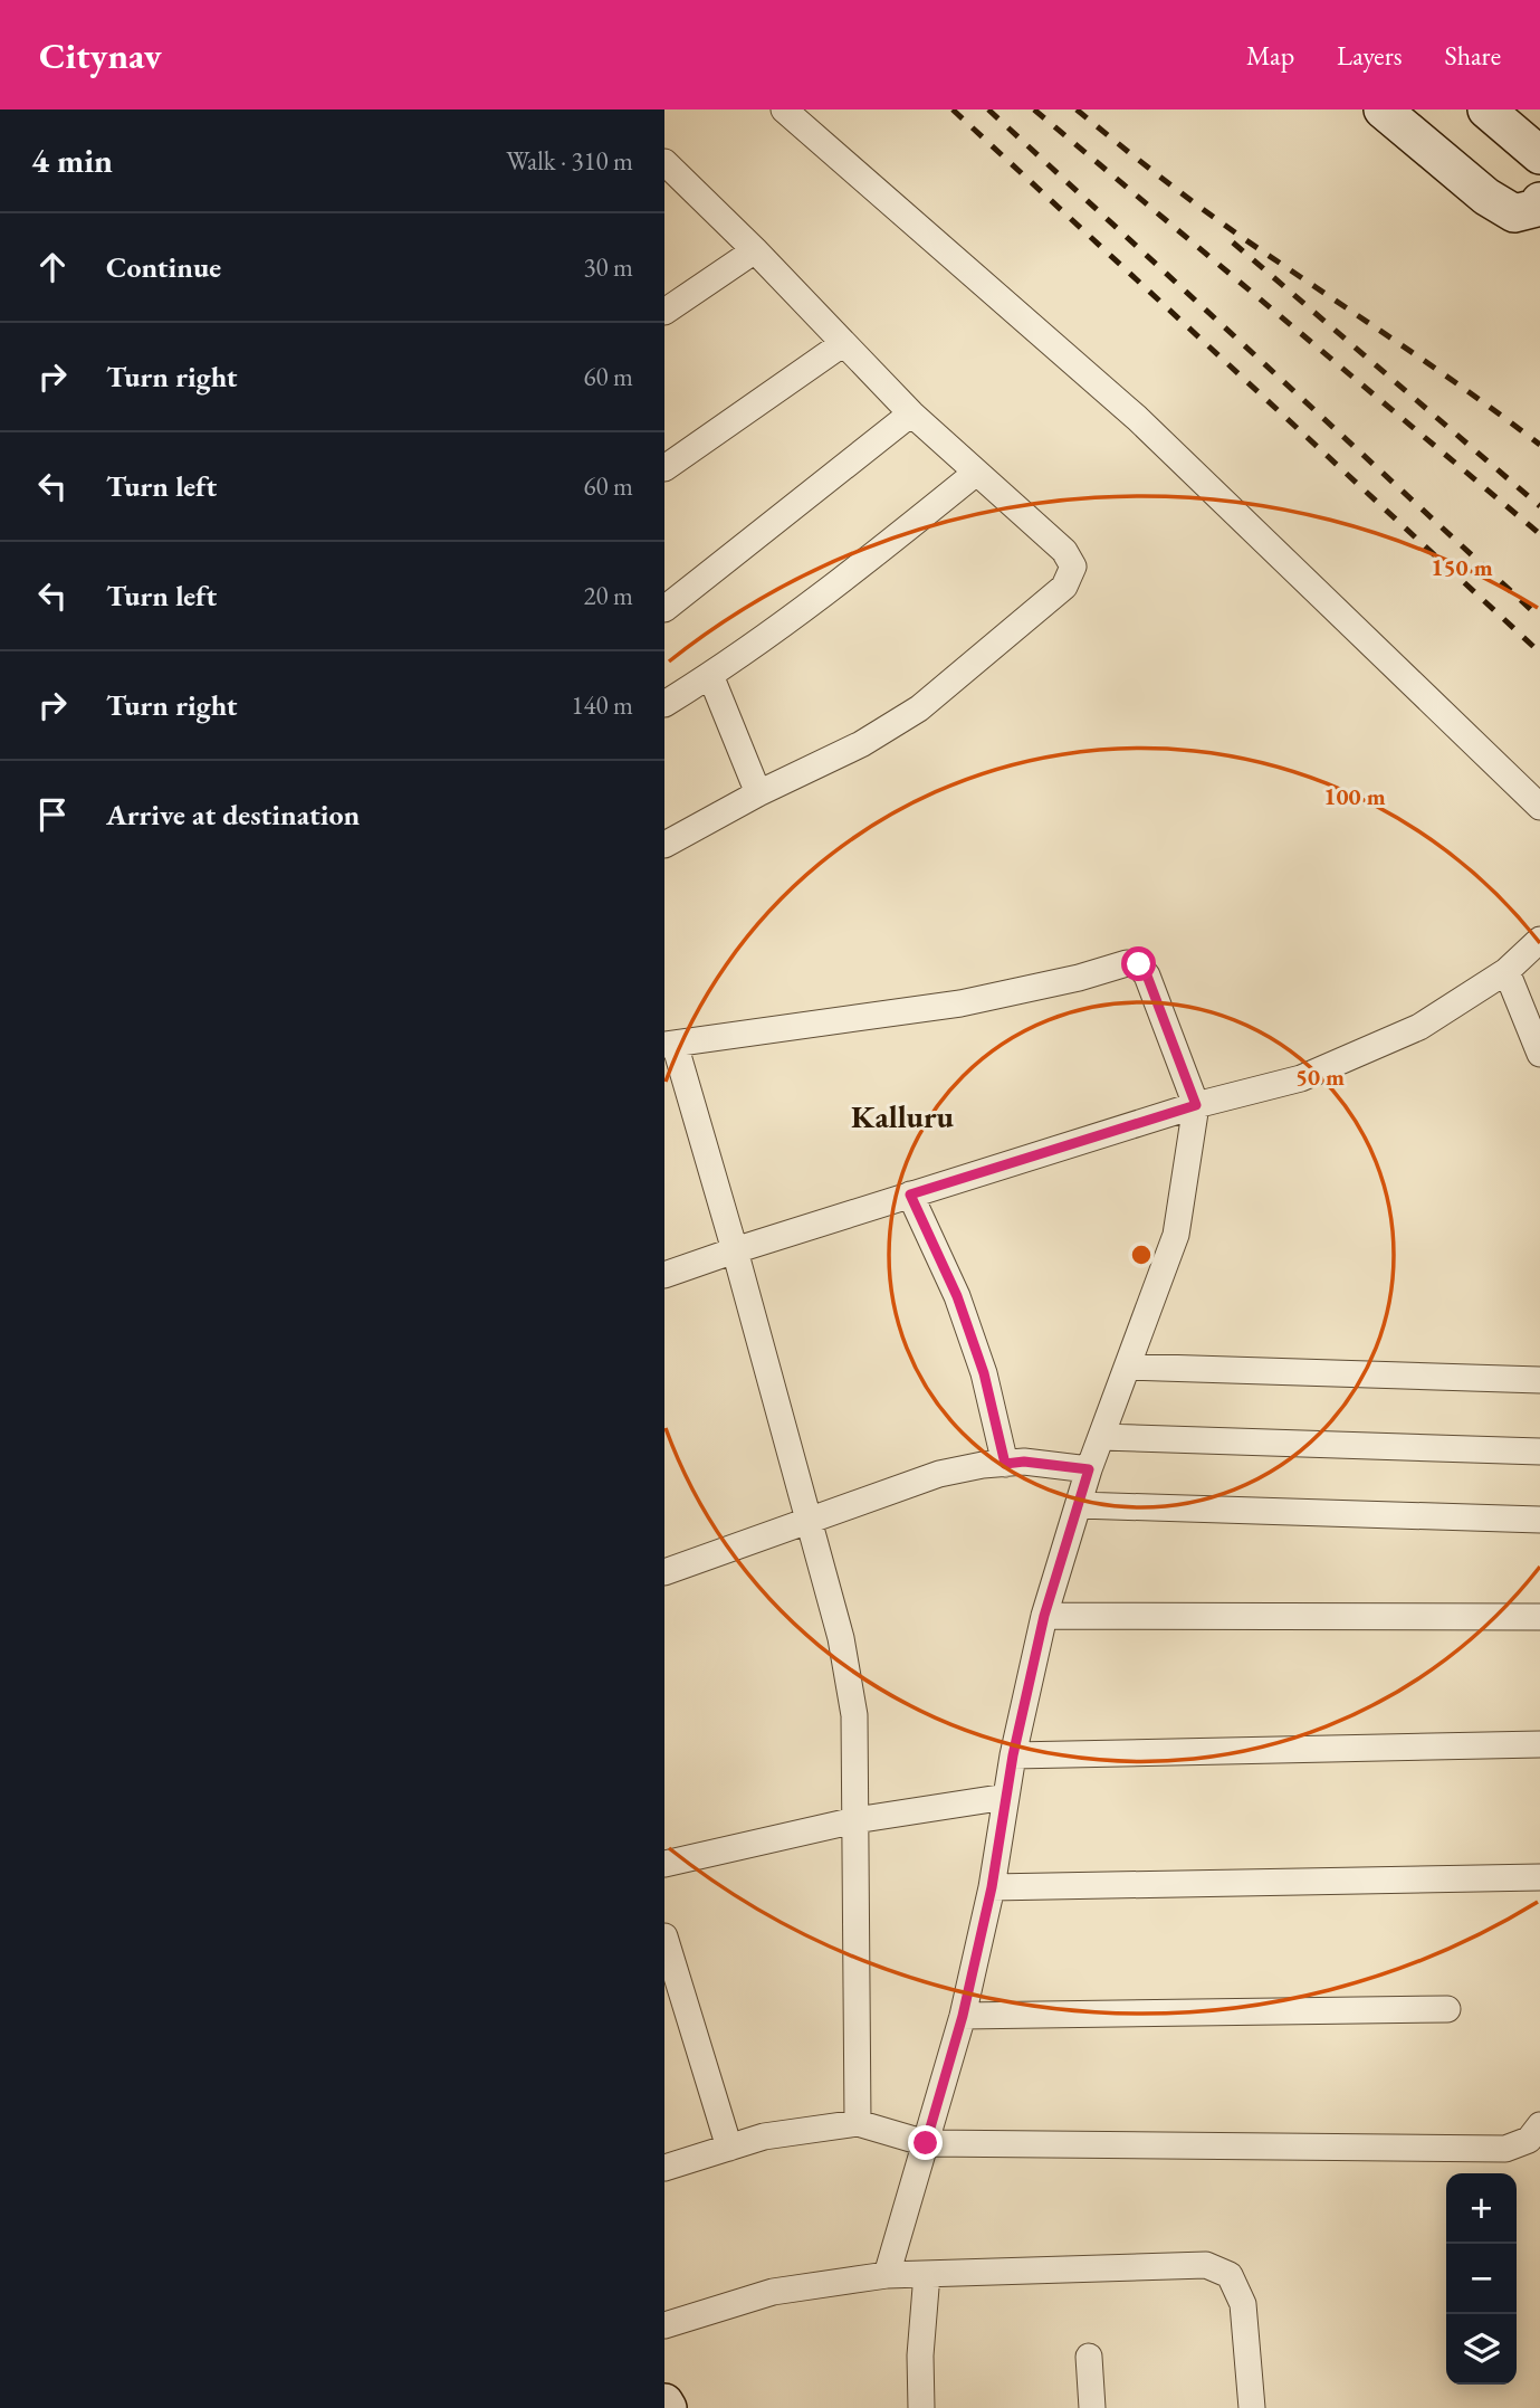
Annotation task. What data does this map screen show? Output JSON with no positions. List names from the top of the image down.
{
  "districts": ["Kalluru"],
  "page": {
    "header": "Citynav",
    "nav": ["Map", "Layers", "Share"],
    "heading": ["4 min", "Walk · 310 m"],
    "list": [
      ["Continue", "30 m"],
      ["Turn right", "60 m"],
      ["Turn left", "60 m"],
      ["Turn left", "20 m"],
      ["Turn right", "140 m"],
      "Arrive at destination"
    ],
    "map_buttons": ["+", "−"]
  },
  "rings": ["150 m", "100 m", "50 m"]
}
